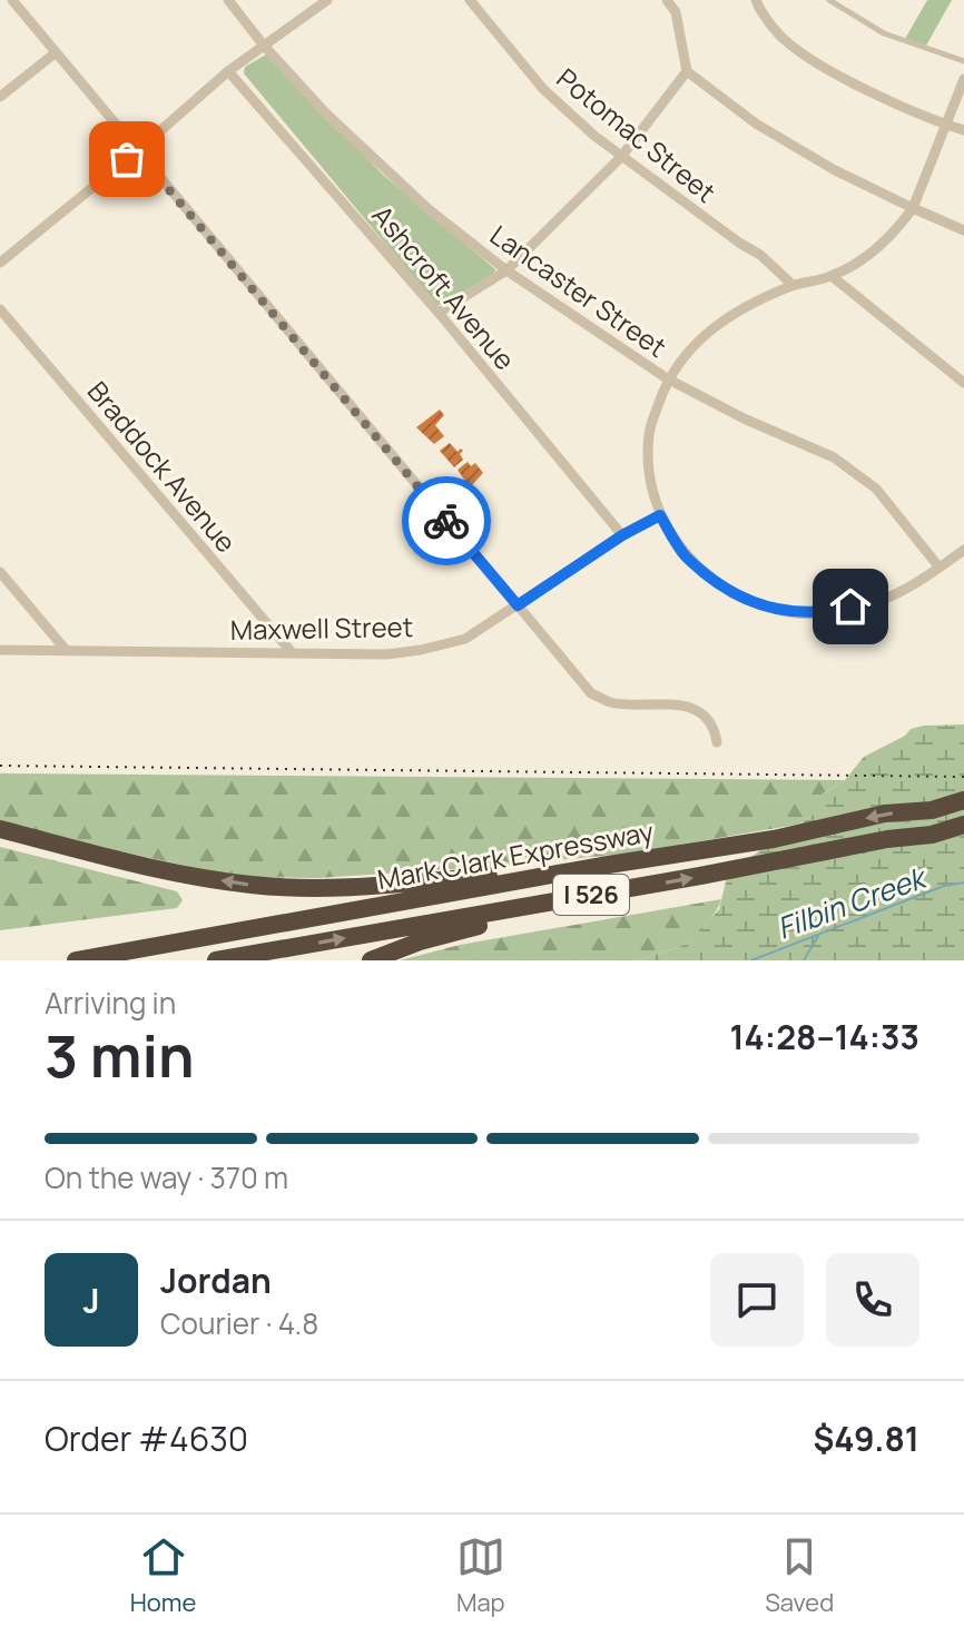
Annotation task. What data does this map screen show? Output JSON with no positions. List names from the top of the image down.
{
  "streets": {
    "highway": ["Mark Clark Expressway", "I 526"],
    "street": [
      "Potomac Street",
      "Ashcroft Avenue",
      "Lancaster Street",
      "Braddock Avenue",
      "Maxwell Street"
    ]
  },
  "crossings": [
    ["Ashcroft Avenue", "Maxwell Street"],
    ["Braddock Avenue", "Maxwell Street"]
  ],
  "water": ["Filbin Creek"],
  "page": {
    "heading": ["3 min", "Arriving in", "14:28–14:33"],
    "panel": [
      "Jordan",
      "Courier · 4.8",
      "Order #4630",
      "$49.81"
    ],
    "bar": "On the way · 370 m",
    "round": "J",
    "tabs": ["Home", "Map", "Saved"]
  }
}
